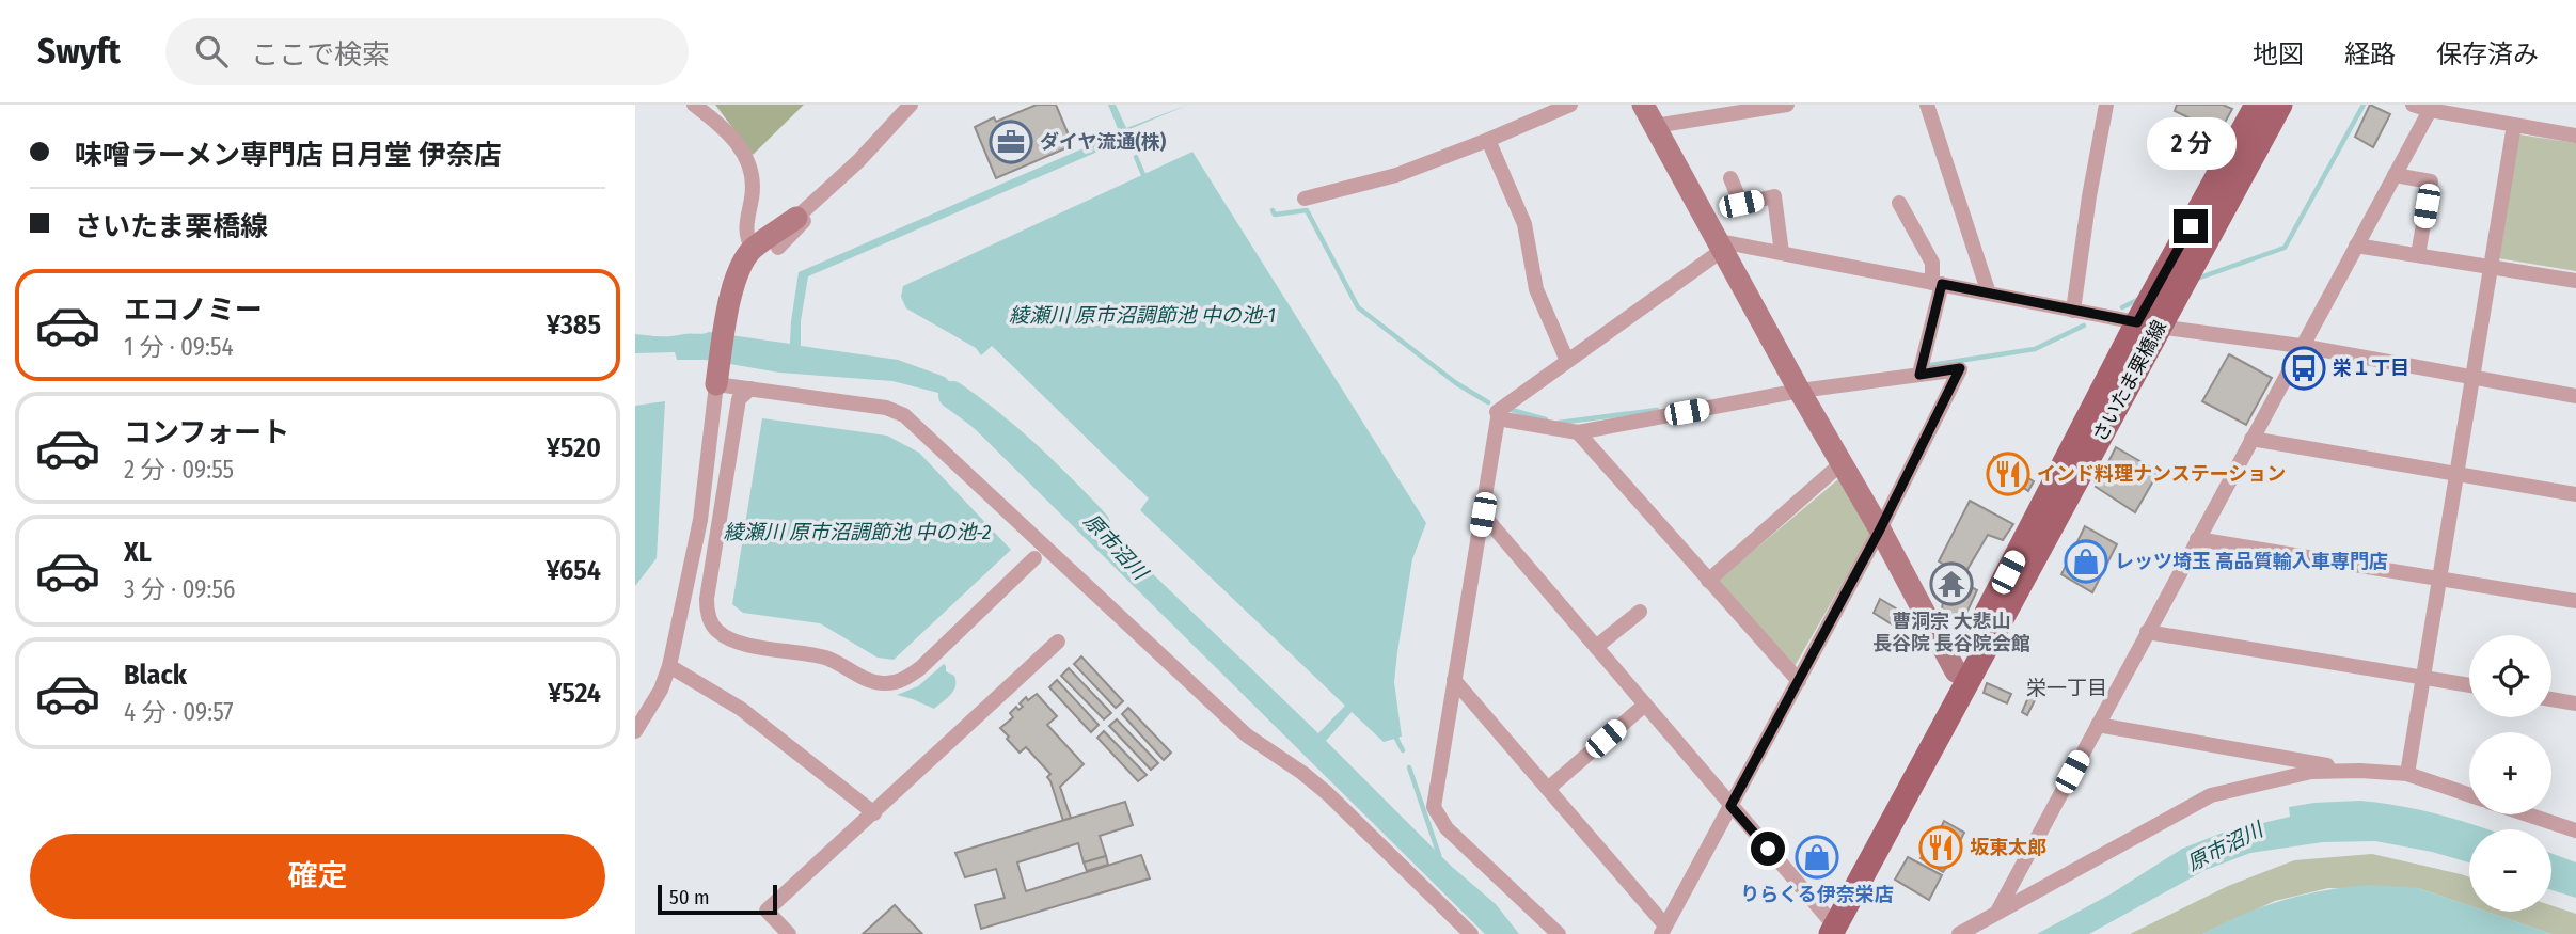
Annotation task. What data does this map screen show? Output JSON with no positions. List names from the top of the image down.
{
  "streets": {
    "main road": ["さいたま栗橋線"]
  },
  "districts": ["栄一丁目"],
  "water": ["綾瀬川 原市沼調節池 中の池-1", "綾瀬川 原市沼調節池 中の池-2", "原市沼川"],
  "places": {
    "office": ["ダイヤ流通(株)"],
    "bus stop": ["栄１丁目"],
    "restaurant": ["インド料理ナンステーション", "坂東太郎"],
    "shop": ["レッツ埼玉 高品質輸入車専門店", "りらくる伊奈栄店"],
    "temple": ["曹洞宗 大悲山 長谷院 長谷院会館"]
  },
  "scale_bar": "50 m",
  "page": {
    "header": "Swyft",
    "search": "ここで検索",
    "nav": ["地図", "経路", "保存済み"],
    "banner": ["味噌ラーメン専門店 日月堂 伊奈店", "さいたま栗橋線"],
    "bubble": "2 分",
    "list": [
      {
        "name": "エコノミー",
        "note": "1 分 · 09:54",
        "value": "¥385"
      },
      {
        "name": "コンフォート",
        "note": "2 分 · 09:55",
        "value": "¥520"
      },
      {
        "name": "XL",
        "note": "3 分 · 09:56",
        "value": "¥654"
      },
      {
        "name": "Black",
        "note": "4 分 · 09:57",
        "value": "¥524"
      }
    ],
    "map_buttons": ["+", "−"],
    "buttons": "確定",
    "scale": "50 m"
  }
}
